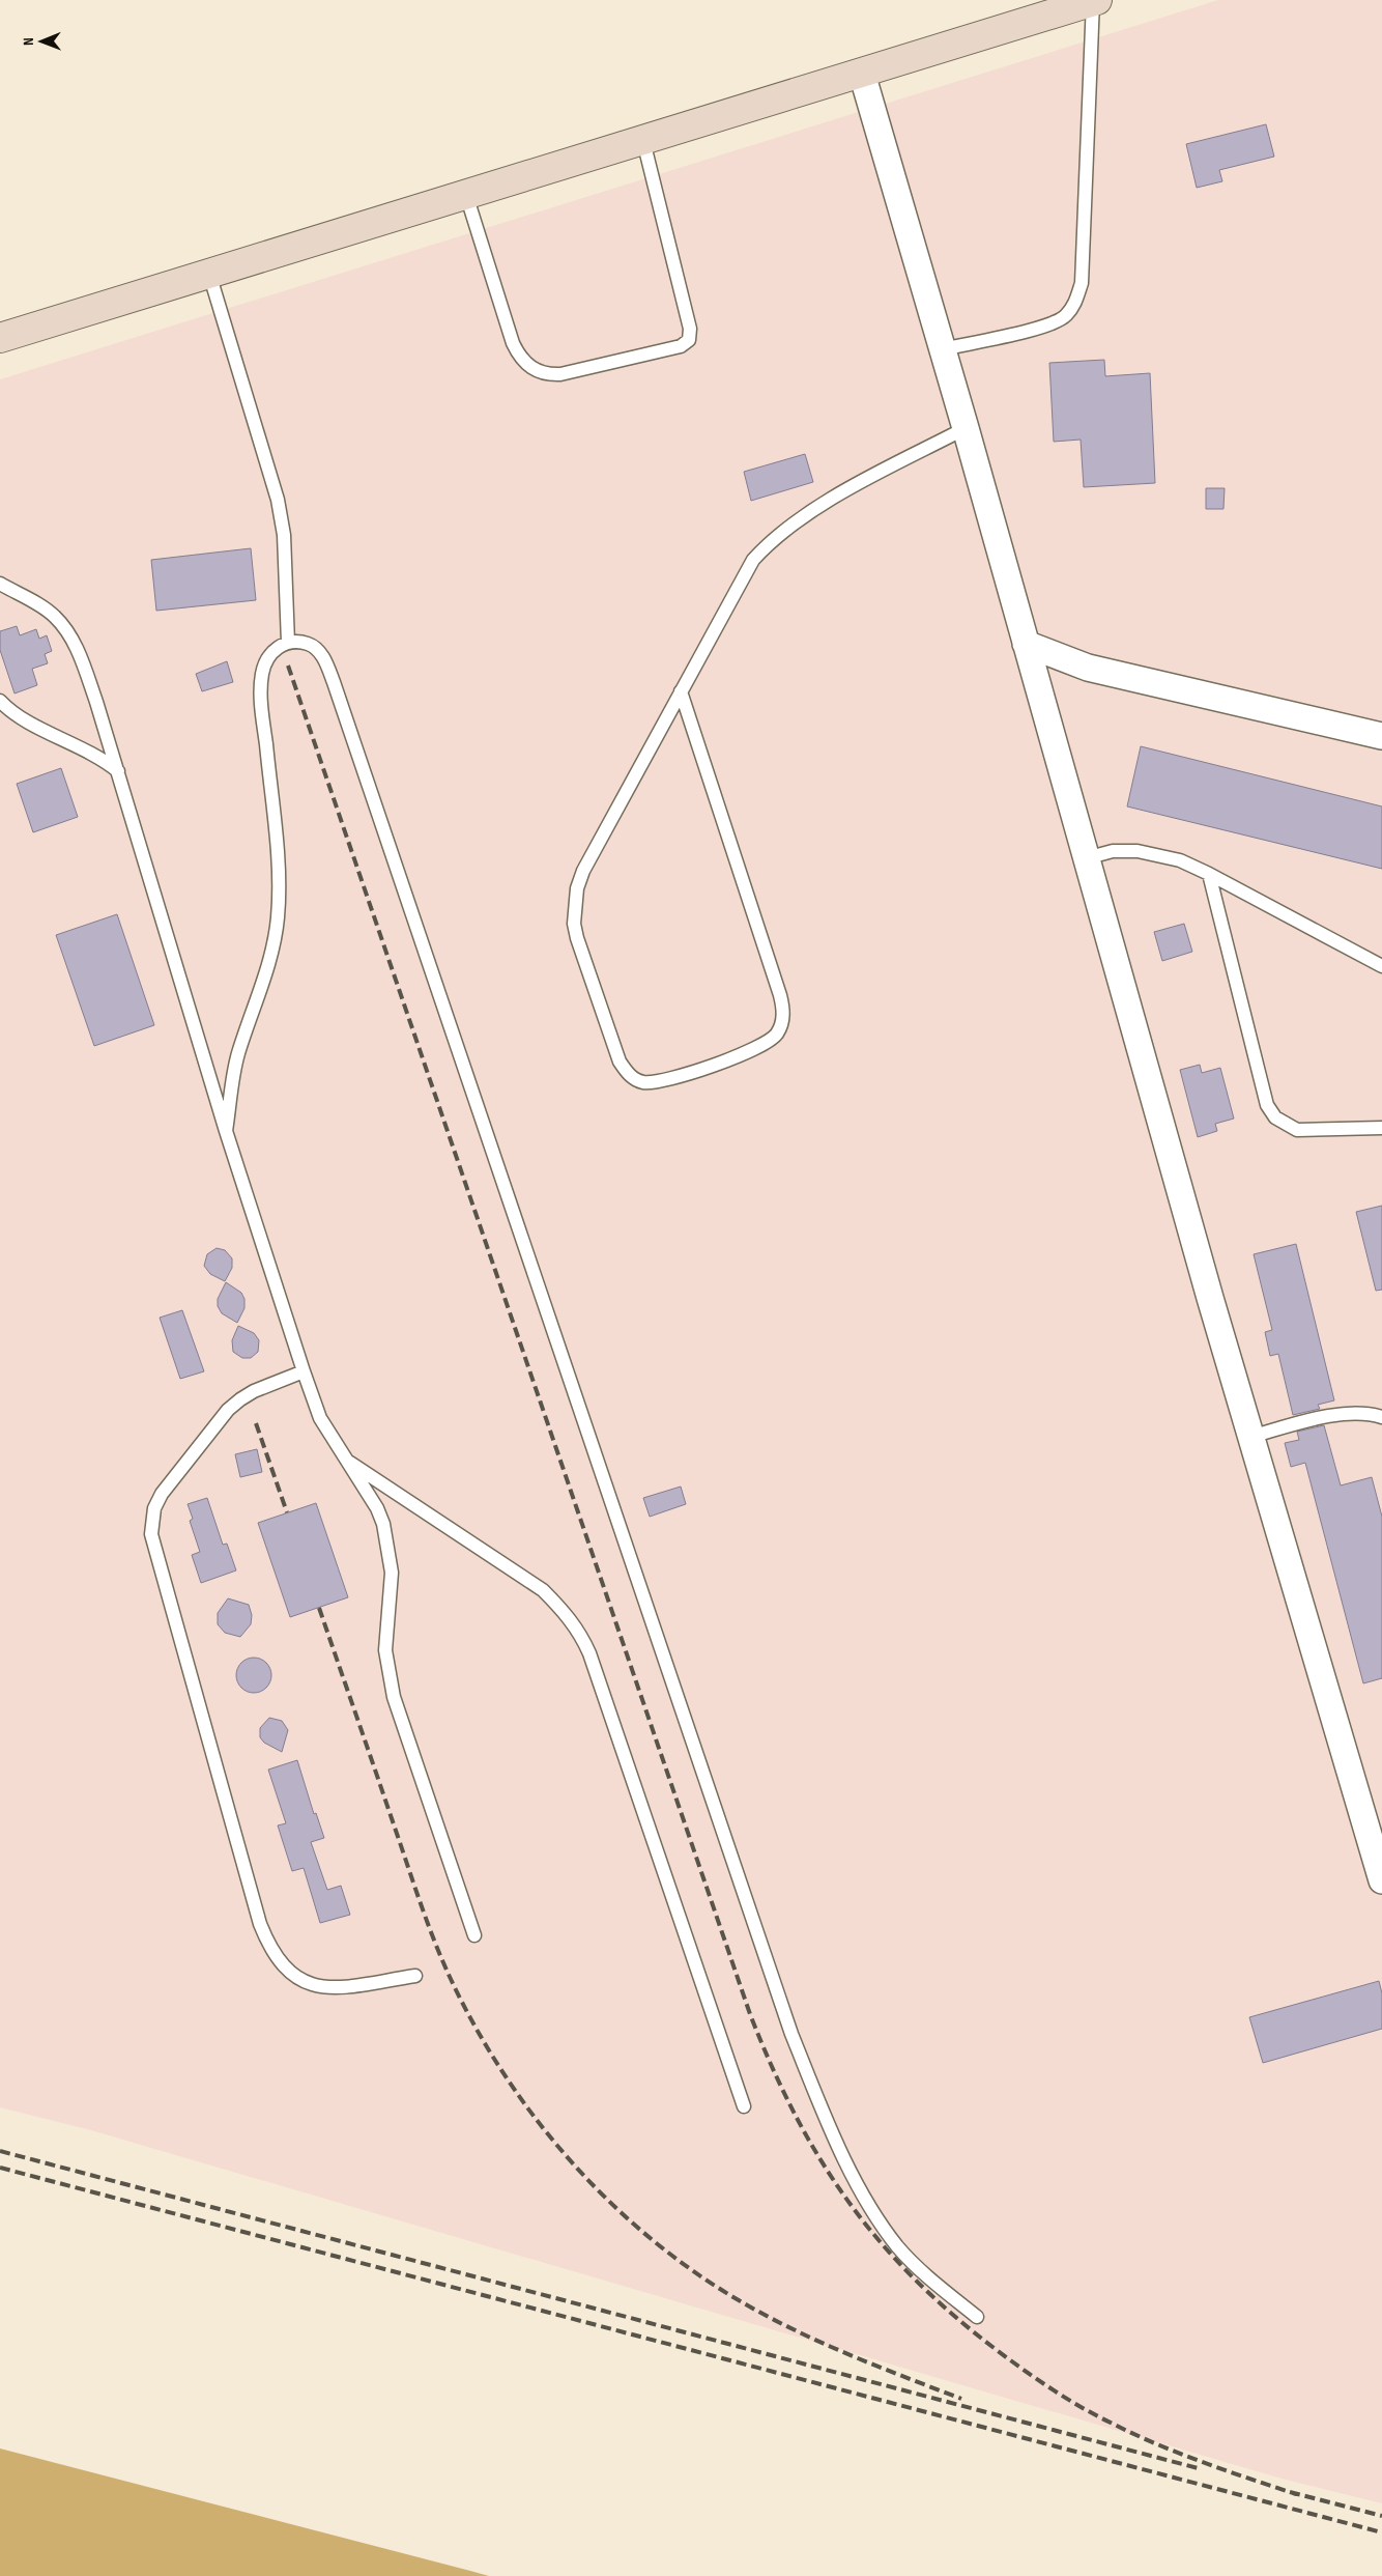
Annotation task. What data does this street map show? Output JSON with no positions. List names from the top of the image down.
{
  "north": "left"
}
